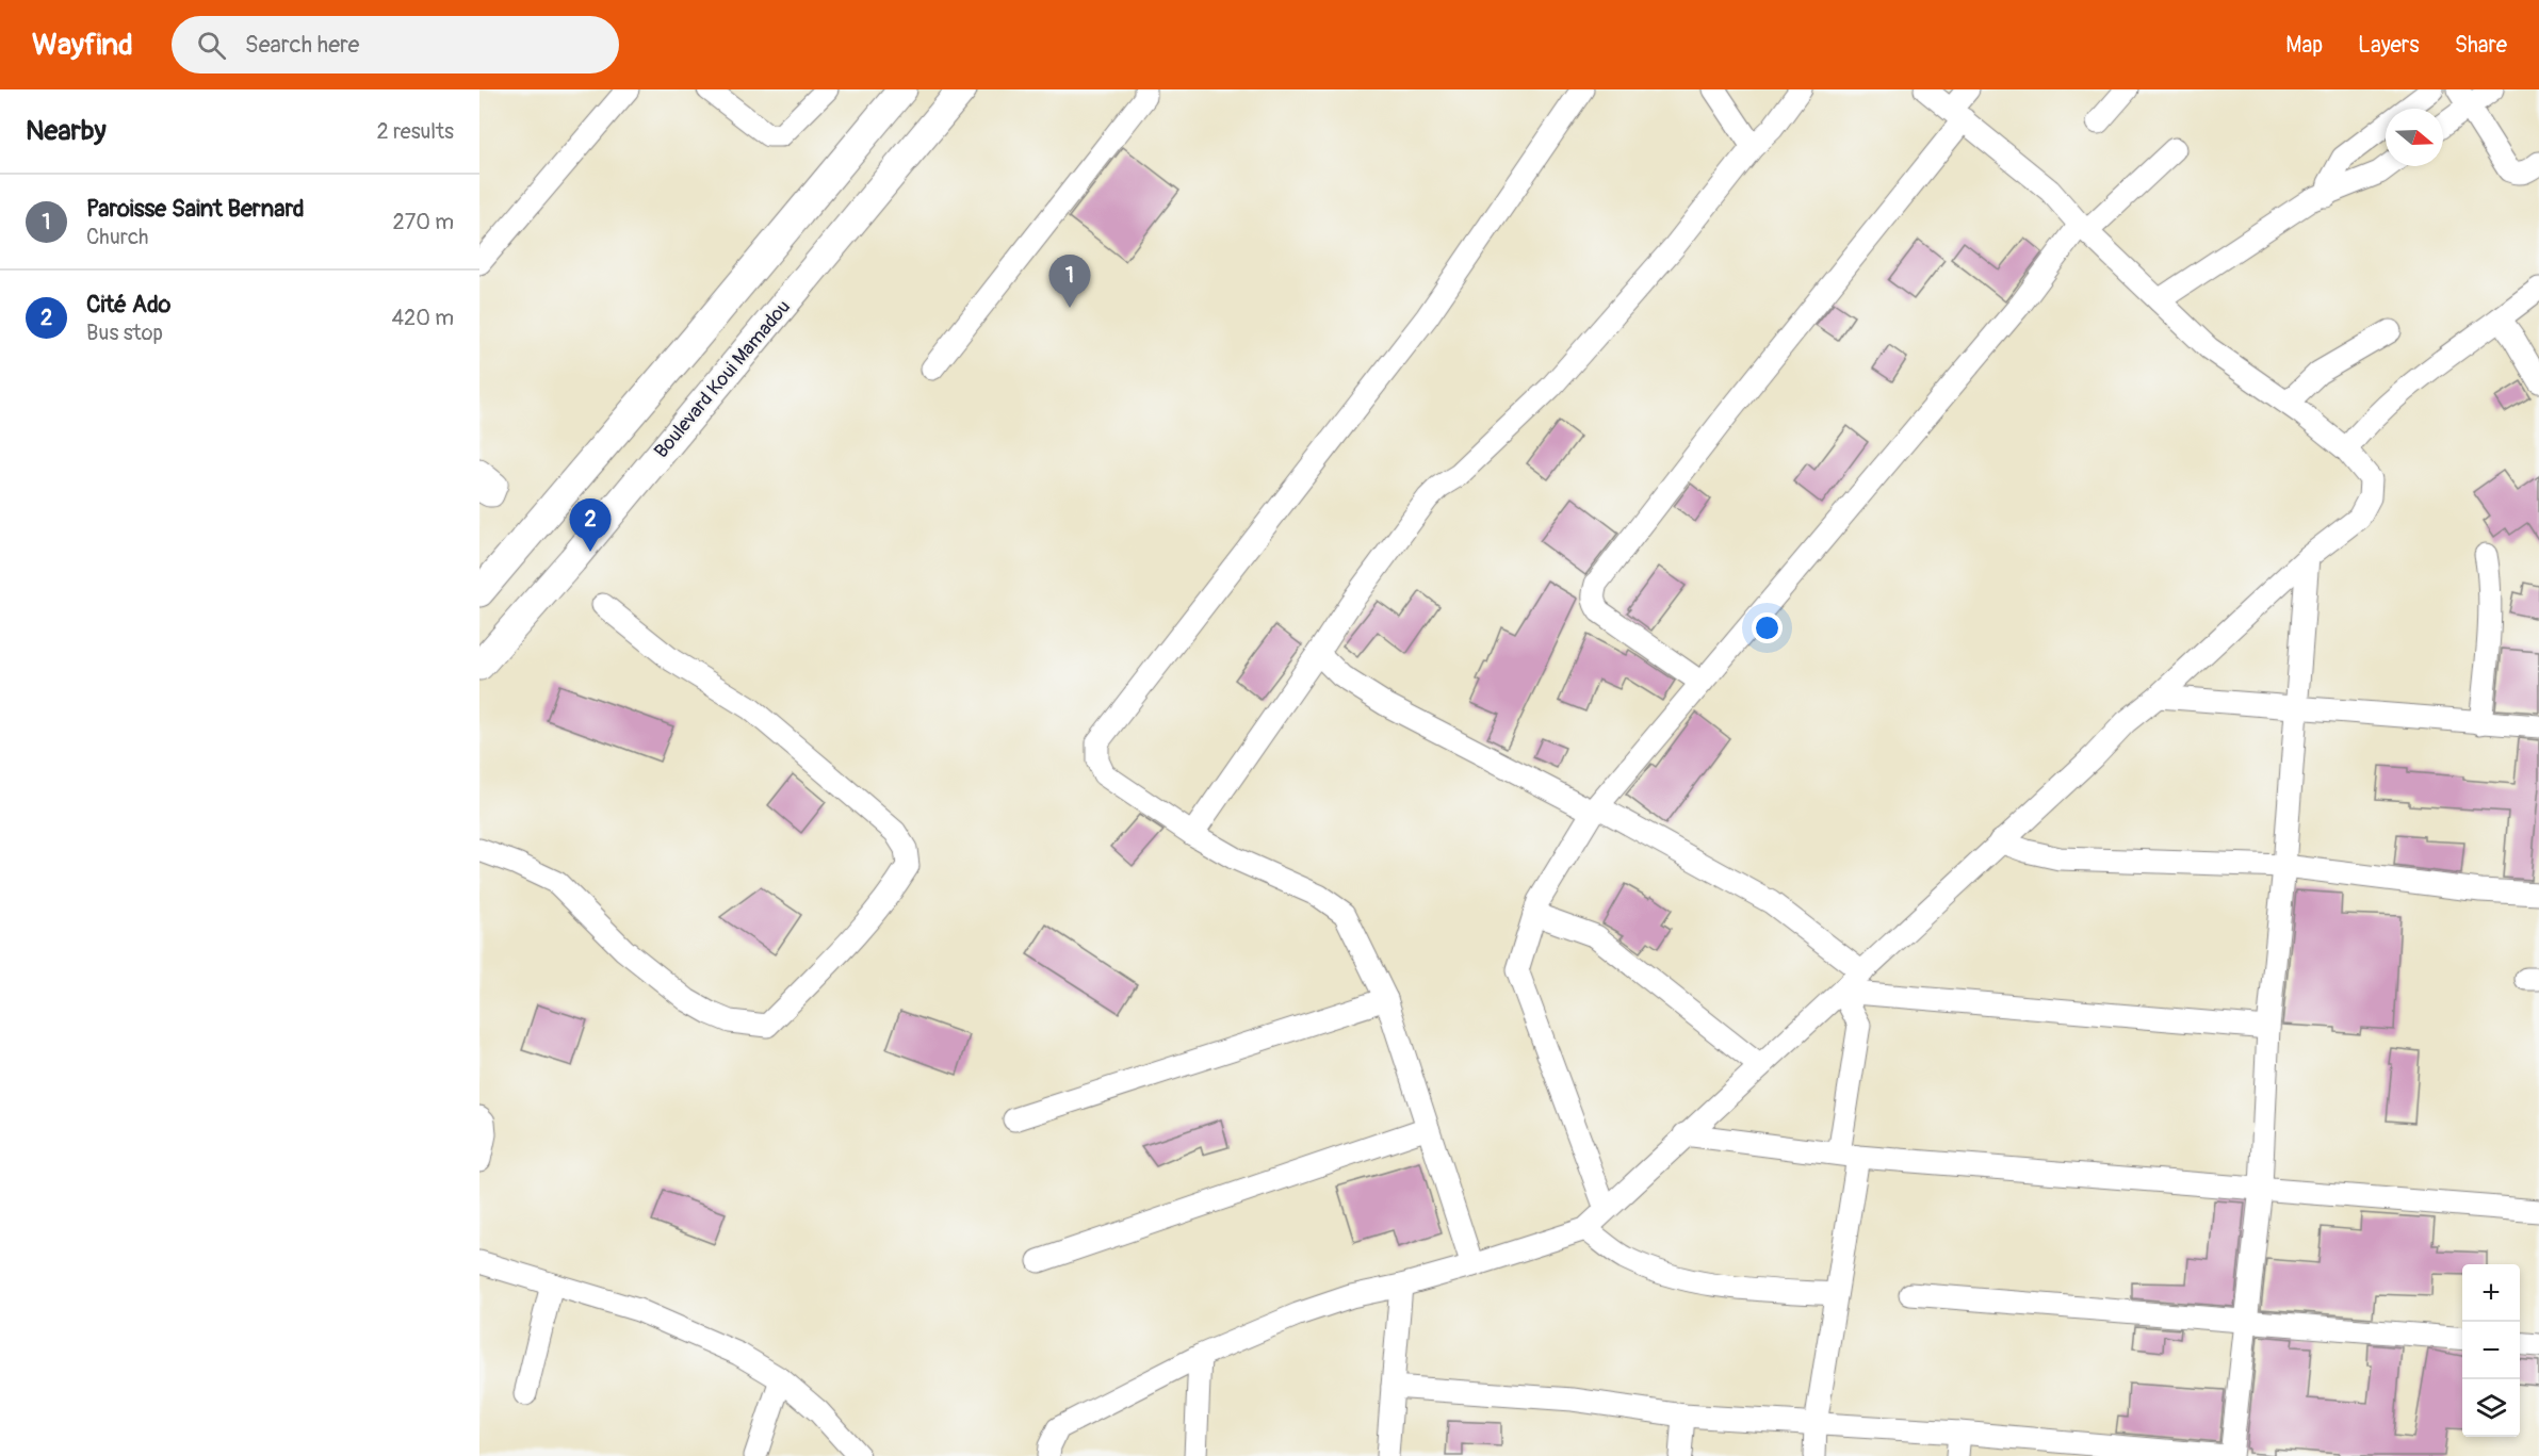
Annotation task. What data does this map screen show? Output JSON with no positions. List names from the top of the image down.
{
  "streets": {
    "main road": ["Boulevard Koui Mamadou"]
  },
  "north": "right",
  "page": {
    "header": "Wayfind",
    "search": "Search here",
    "nav": ["Map", "Layers", "Share"],
    "heading": ["Nearby", "2 results"],
    "list": [
      {
        "mark": "1",
        "name": "Paroisse Saint Bernard",
        "note": "Church",
        "value": "270 m"
      },
      {
        "mark": "2",
        "name": "Cité Ado",
        "note": "Bus stop",
        "value": "420 m"
      }
    ],
    "pins": ["1", "2"],
    "map_buttons": ["+", "−"]
  }
}
